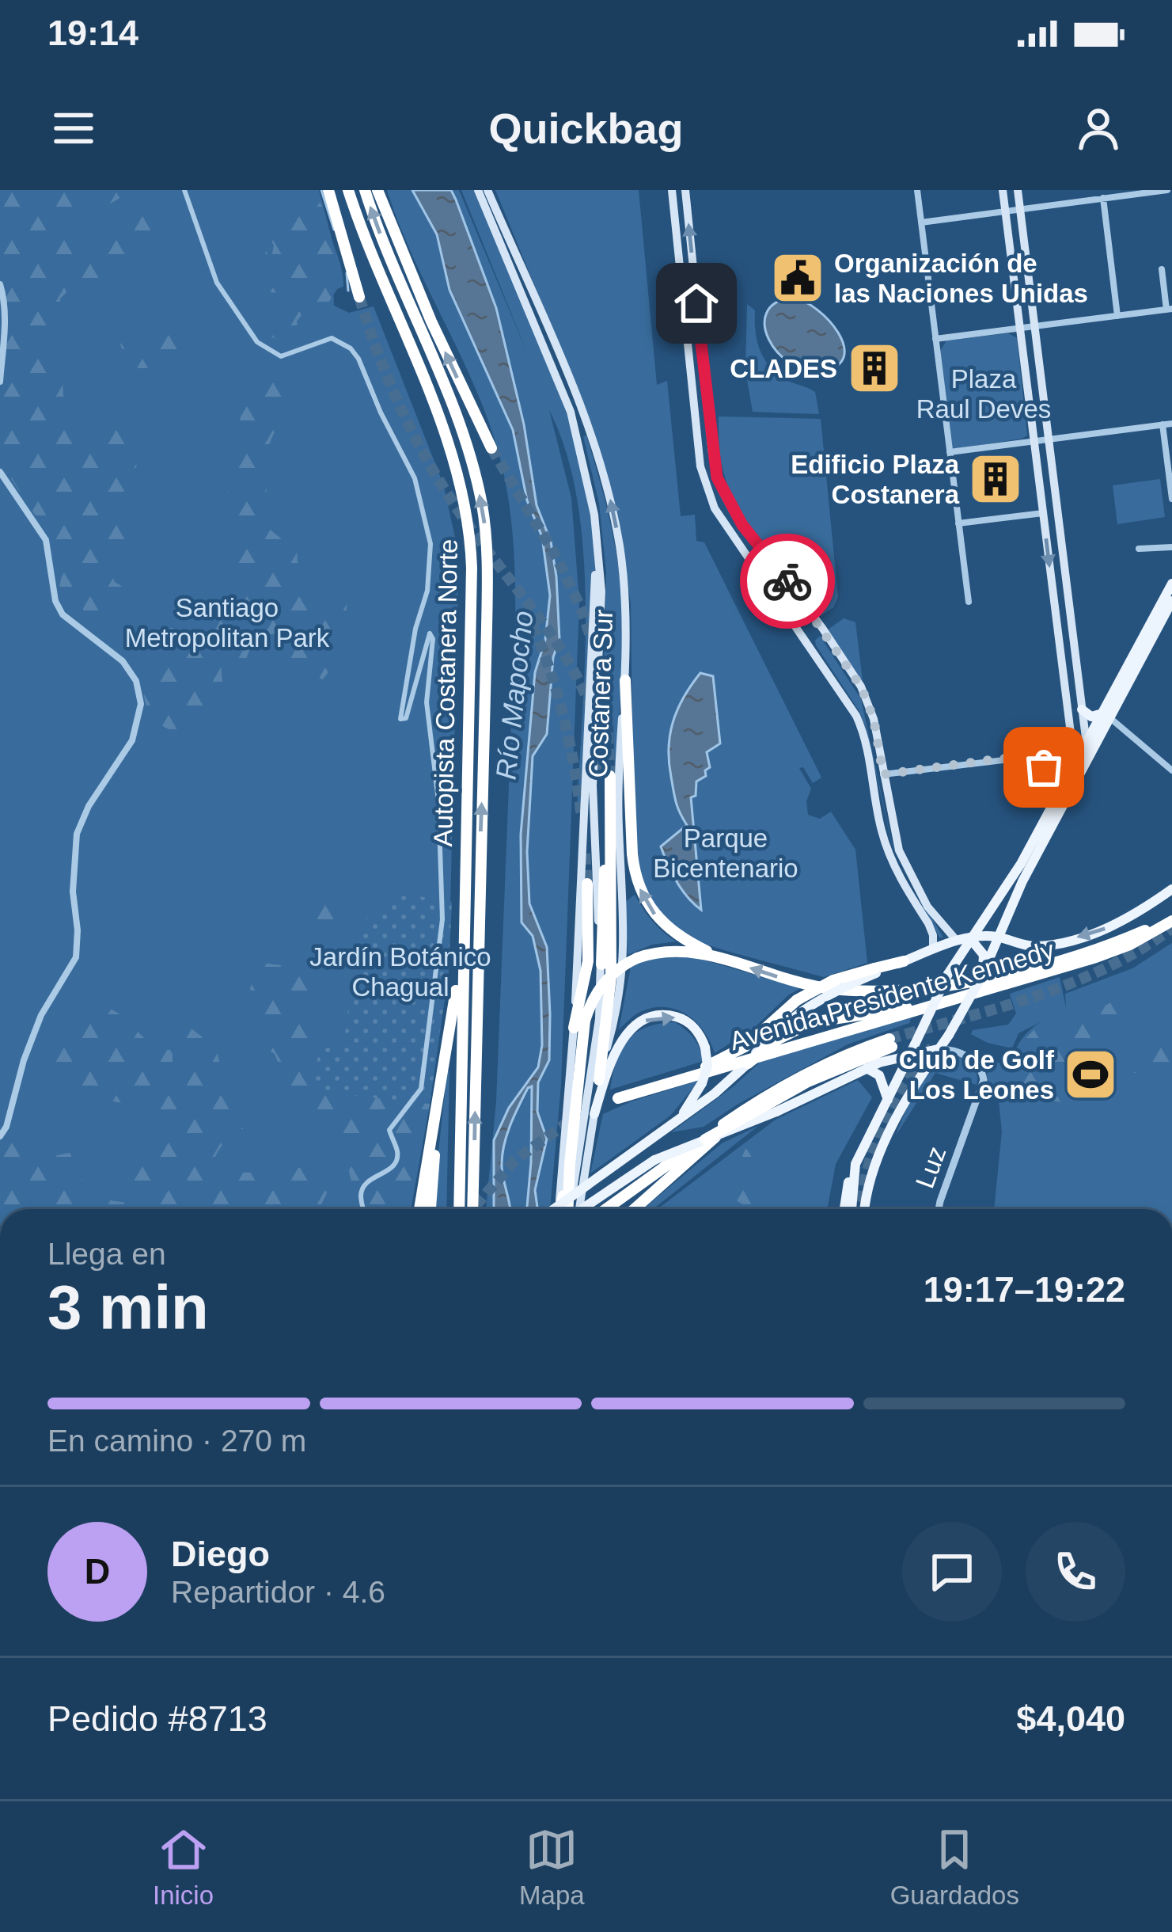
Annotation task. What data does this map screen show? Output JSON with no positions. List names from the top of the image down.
{
  "streets": {
    "highway": ["Autopista Costanera Norte", "Avenida Presidente Kennedy"],
    "main road": ["Costanera Sur"],
    "street": ["Luz"]
  },
  "water": ["Río Mapocho"],
  "parks": [
    "Plaza Raul Deves",
    "Santiago Metropolitan Park",
    "Parque Bicentenario",
    "Jardín Botánico Chagual"
  ],
  "places": {
    "public building": ["Organización de las Naciones Unidas"],
    "building": ["CLADES", "Edificio Plaza Costanera"],
    "sports": ["Club de Golf Los Leones"]
  },
  "page": {
    "status": "19:14",
    "header": "Quickbag",
    "heading": ["3 min", "Llega en", "19:17–19:22"],
    "panel": [
      "Diego",
      "Repartidor · 4.6",
      "Pedido #8713",
      "$4,040"
    ],
    "bar": "En camino · 270 m",
    "round": "D",
    "tabs": ["Inicio", "Mapa", "Guardados"]
  }
}
